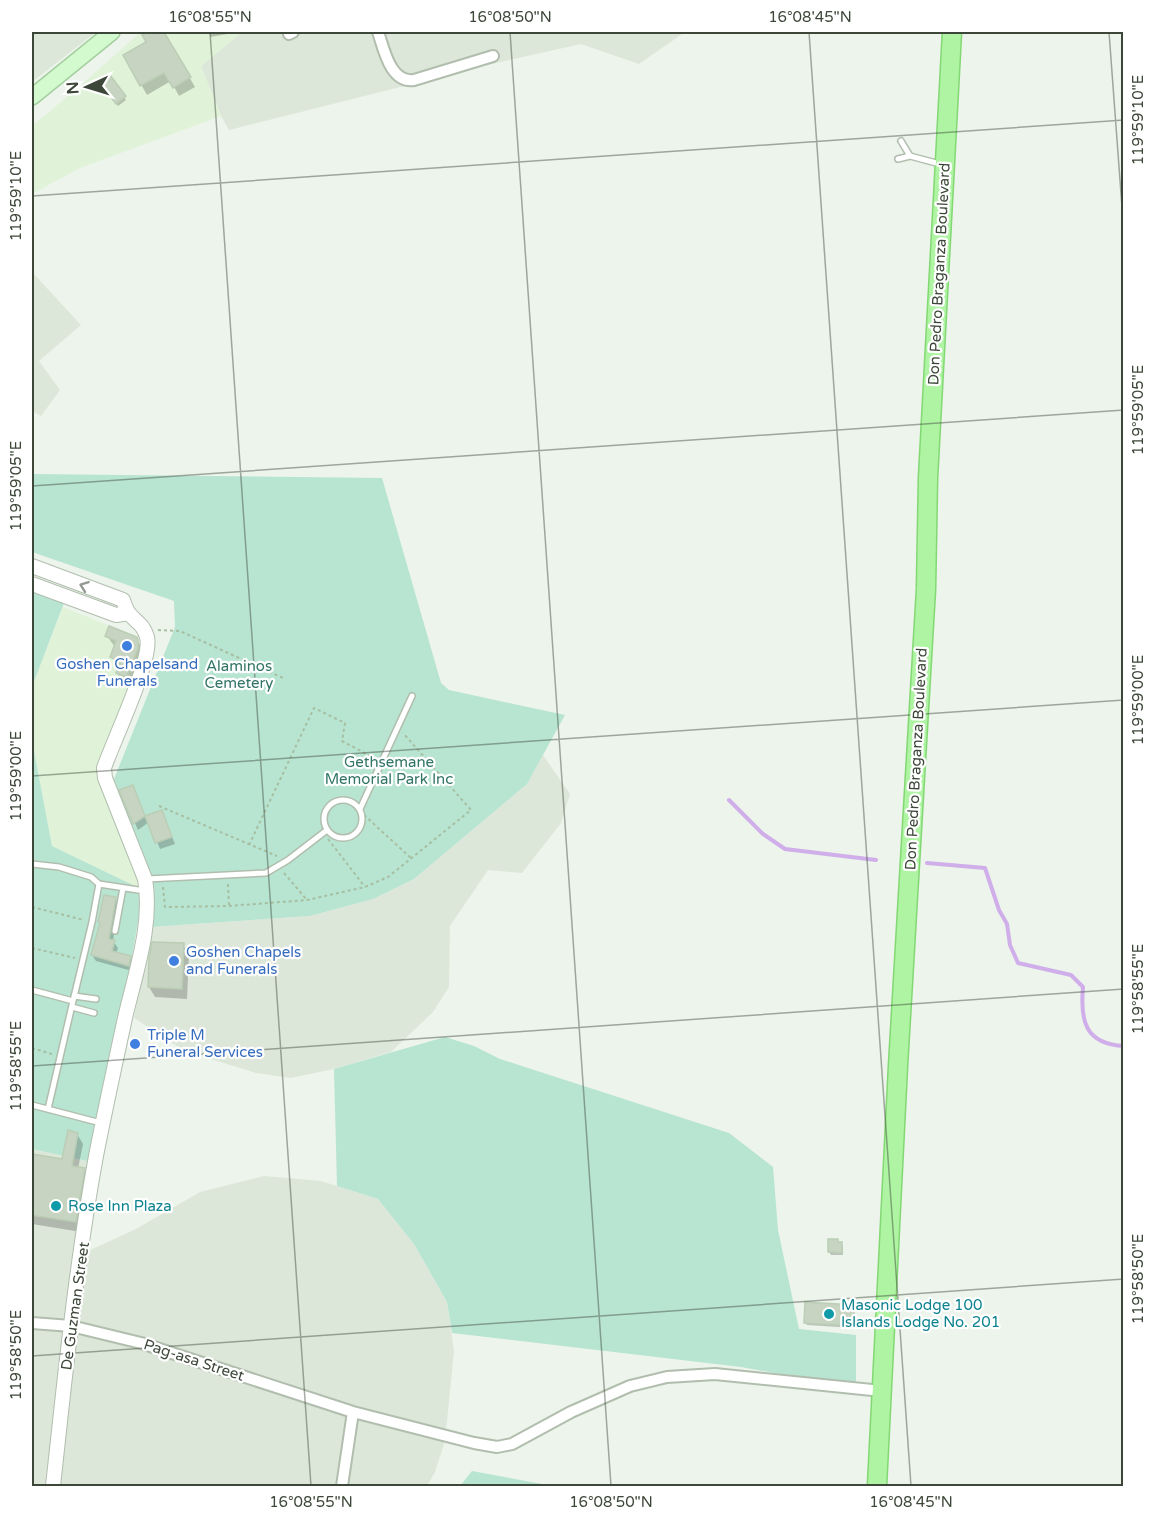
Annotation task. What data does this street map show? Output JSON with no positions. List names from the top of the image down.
{
  "streets": {
    "main road": ["Don Pedro Braganza Boulevard"],
    "street": ["De Guzman Street", "Pag-asa Street"]
  },
  "crossings": [
    ["Don Pedro Braganza Boulevard", "Pag-asa Street"],
    ["De Guzman Street", "Pag-asa Street"]
  ],
  "parks": ["Alaminos Cemetery", "Gethsemane Memorial Park Inc"],
  "places": [
    "Goshen Chapelsand Funerals",
    "Goshen Chapels and Funerals",
    "Triple M Funeral Services",
    "Rose Inn Plaza",
    "Masonic Lodge 100 Islands Lodge No. 201"
  ],
  "north": "left",
  "coordinates": [
    "16°08'55\"N",
    "16°08'50\"N",
    "16°08'45\"N",
    "119°59'10\"E",
    "119°59'05\"E",
    "119°59'00\"E",
    "119°58'55\"E",
    "119°58'50\"E"
  ]
}
